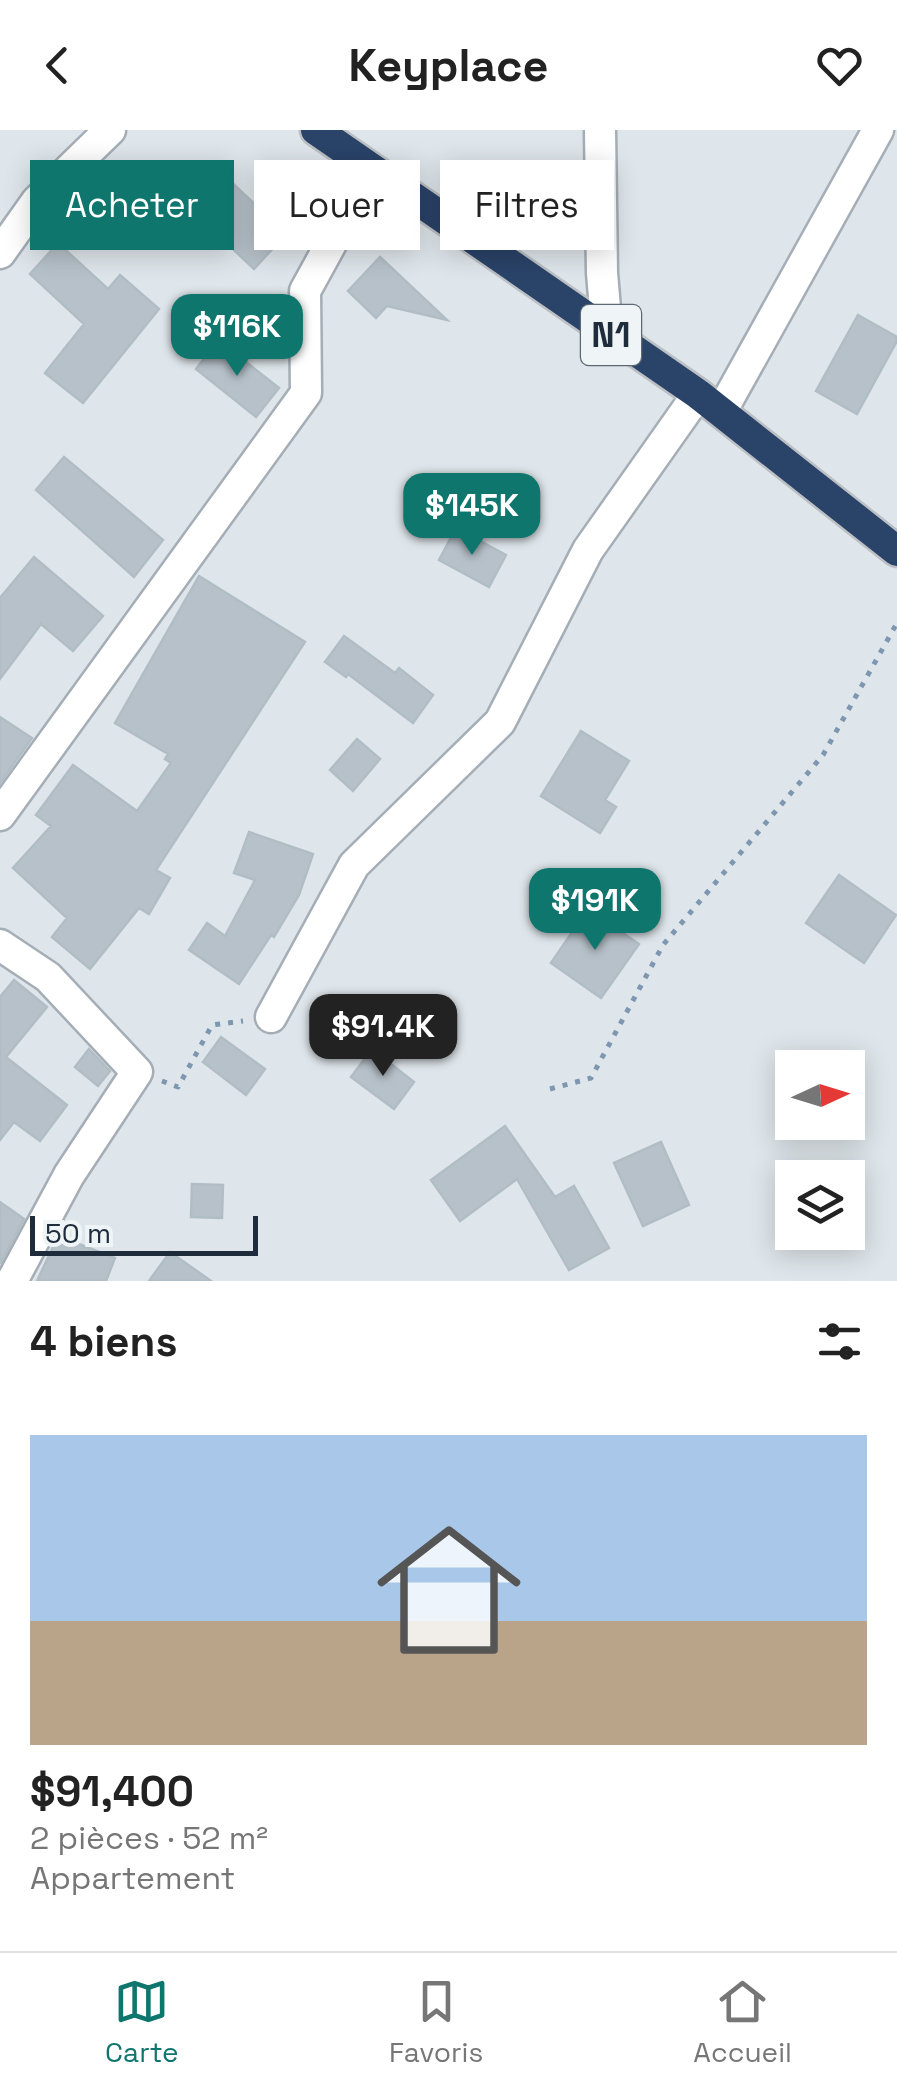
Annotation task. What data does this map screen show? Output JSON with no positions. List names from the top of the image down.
{
  "streets": {
    "highway": ["N1"]
  },
  "scale_bar": "50 m",
  "north": "right",
  "page": {
    "header": "Keyplace",
    "chip": ["Acheter", "Louer", "Filtres"],
    "price": [
      "$116K",
      "$145K",
      "$191K",
      "$91.4K"
    ],
    "scale": "50 m",
    "heading": "4 biens",
    "list": [
      {
        "name": "$91,400",
        "note": "2 pièces · 52 m² · Appartement"
      }
    ],
    "tabs": ["Carte", "Favoris", "Accueil"]
  }
}
